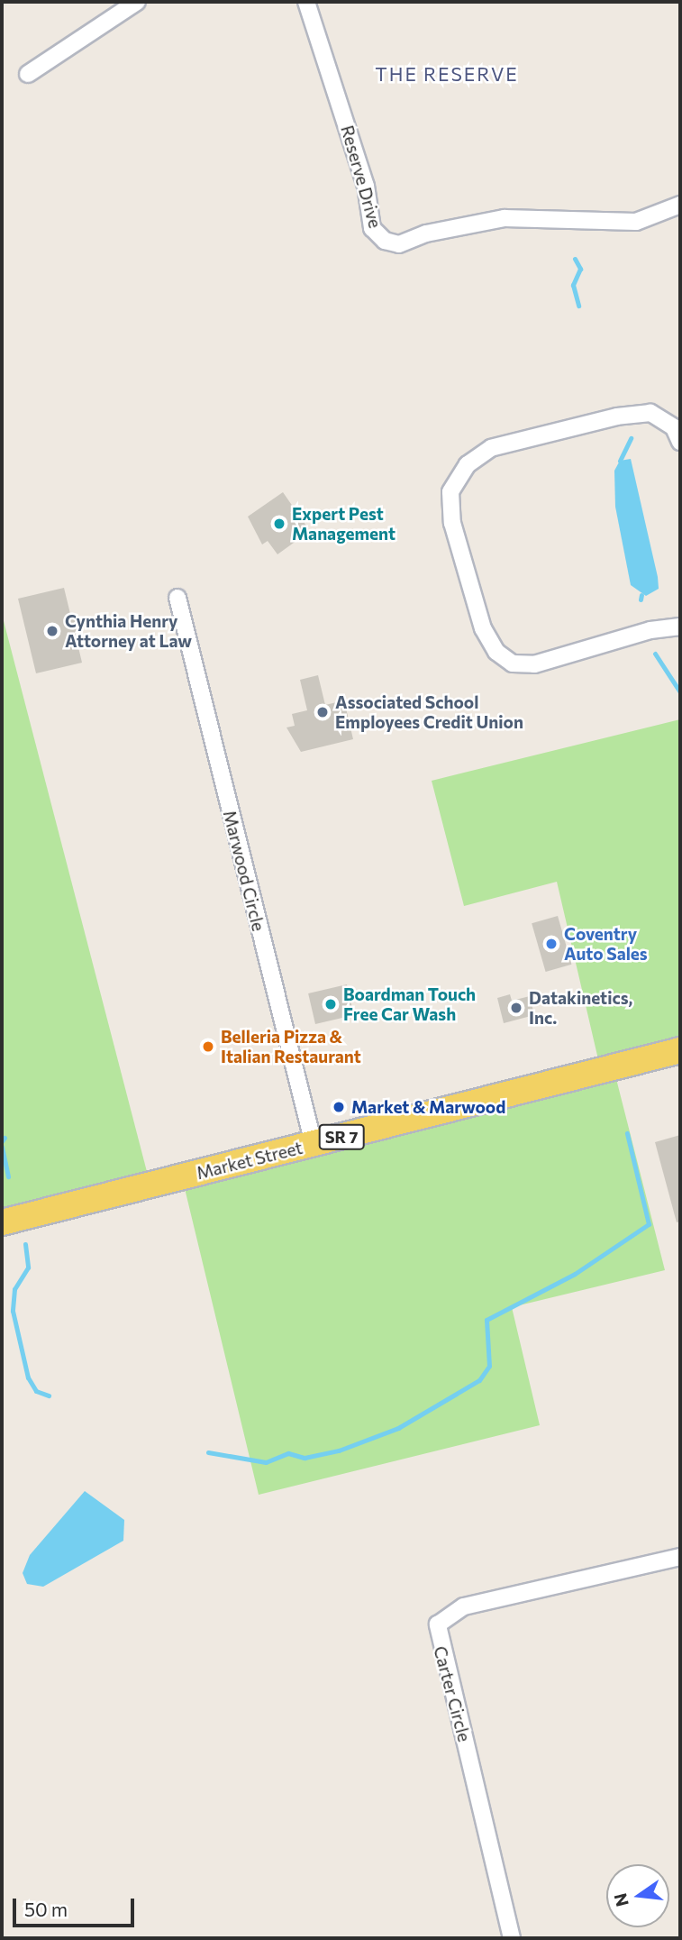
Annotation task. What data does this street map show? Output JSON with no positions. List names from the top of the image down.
{
  "streets": {
    "main road": ["SR 7", "Market Street"],
    "street": ["Reserve Drive", "Marwood Circle", "Carter Circle"]
  },
  "crossings": [
    ["Marwood Circle", "Market Street"]
  ],
  "districts": ["THE RESERVE"],
  "places": [
    "Expert Pest Management",
    "Cynthia Henry Attorney at Law",
    "Associated School Employees Credit Union",
    "Coventry Auto Sales",
    "Boardman Touch Free Car Wash",
    "Datakinetics, Inc.",
    "Belleria Pizza & Italian Restaurant",
    "Market & Marwood"
  ],
  "scale_bar": "50 m",
  "north": "left"
}
